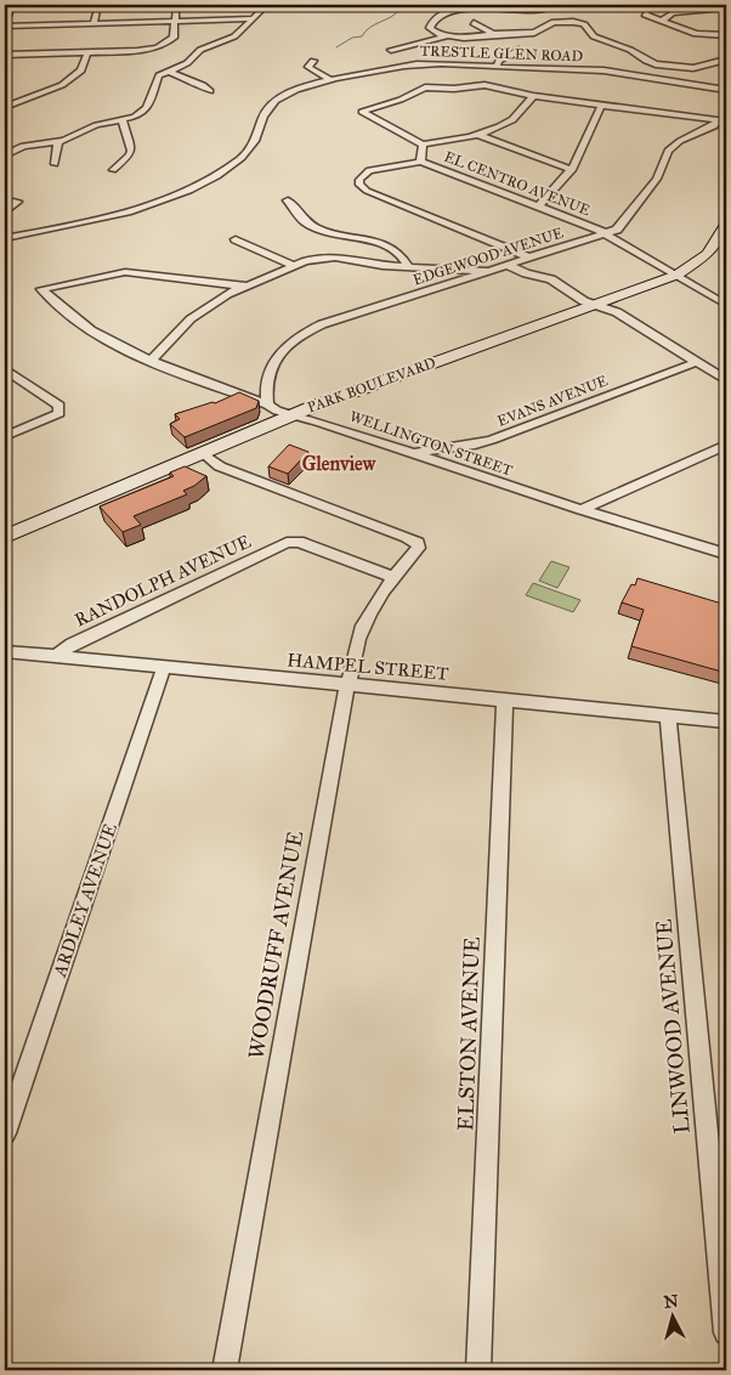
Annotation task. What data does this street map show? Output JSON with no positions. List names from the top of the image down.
{
  "streets": {
    "main road": ["PARK BOULEVARD"],
    "street": [
      "TRESTLE GLEN ROAD",
      "EL CENTRO AVENUE",
      "EDGEWOOD AVENUE",
      "EVANS AVENUE",
      "WELLINGTON STREET",
      "RANDOLPH AVENUE",
      "HAMPEL STREET",
      "ARDLEY AVENUE",
      "WOODRUFF AVENUE",
      "LINWOOD AVENUE",
      "ELSTON AVENUE"
    ]
  },
  "crossings": [
    ["EL CENTRO AVENUE", "EDGEWOOD AVENUE"],
    ["EL CENTRO AVENUE", "PARK BOULEVARD"],
    ["EDGEWOOD AVENUE", "WELLINGTON STREET"],
    ["PARK BOULEVARD", "WELLINGTON STREET"],
    ["PARK BOULEVARD", "WOODRUFF AVENUE"],
    ["EVANS AVENUE", "WELLINGTON STREET"],
    ["RANDOLPH AVENUE", "HAMPEL STREET"],
    ["RANDOLPH AVENUE", "WOODRUFF AVENUE"],
    ["HAMPEL STREET", "ARDLEY AVENUE"],
    ["HAMPEL STREET", "WOODRUFF AVENUE"],
    ["HAMPEL STREET", "LINWOOD AVENUE"],
    ["HAMPEL STREET", "ELSTON AVENUE"]
  ],
  "districts": ["Glenview"],
  "north": "top"
}
